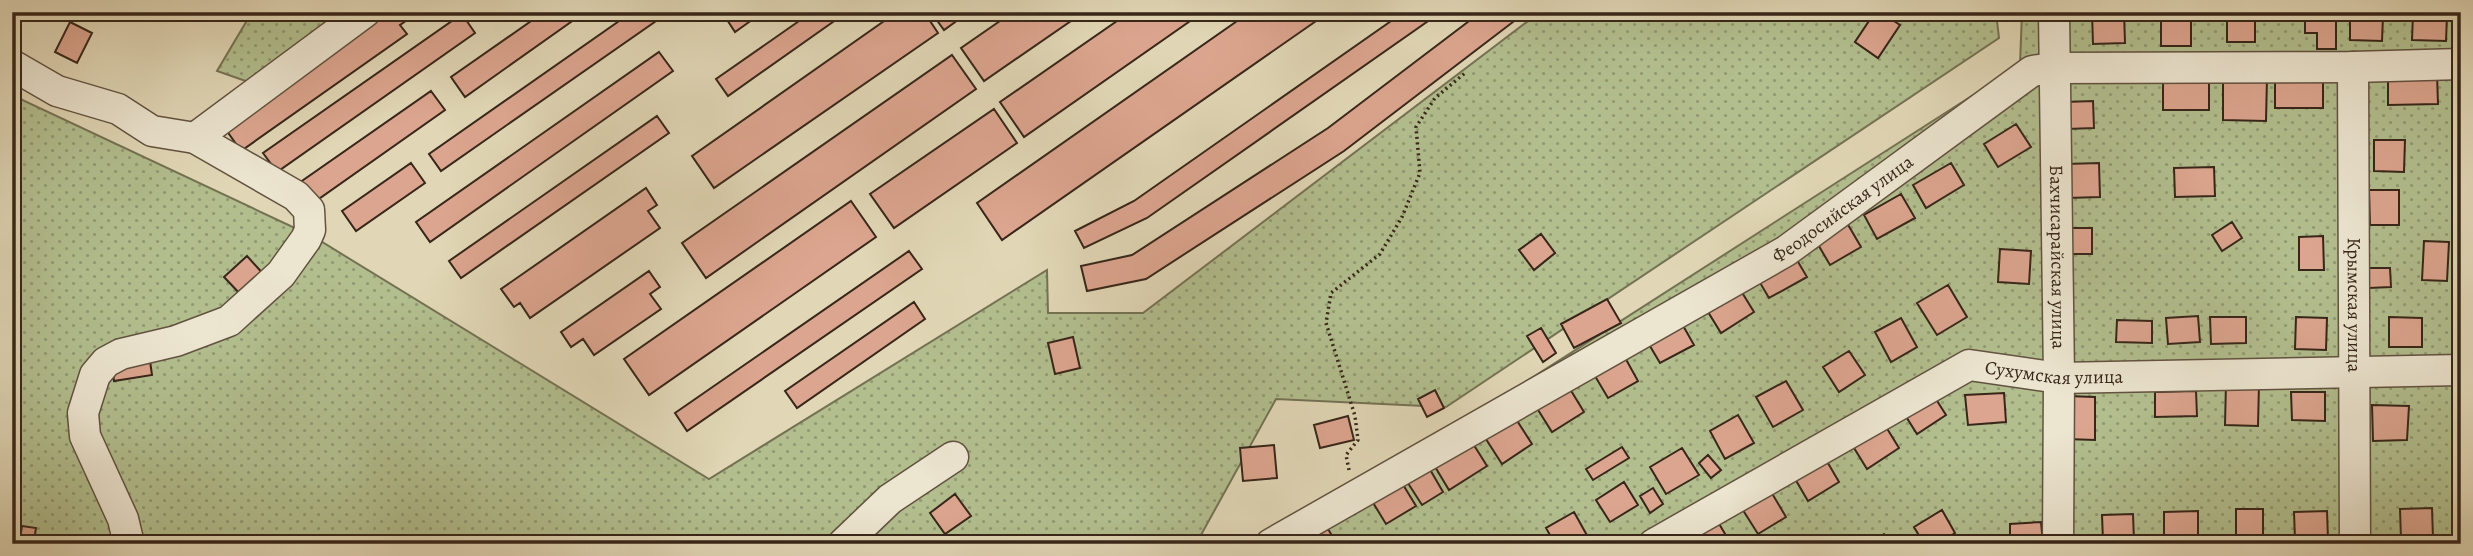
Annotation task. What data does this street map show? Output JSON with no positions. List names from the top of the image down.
{
  "streets": {
    "street": [
      "Феодосийская улица",
      "Бахчисарайская улица",
      "Крымская улица",
      "Сухумская улица"
    ]
  },
  "crossings": [
    ["Феодосийская улица", "Бахчисарайская улица"],
    ["Феодосийская улица", "Крымская улица"],
    ["Бахчисарайская улица", "Сухумская улица"],
    ["Крымская улица", "Сухумская улица"]
  ]
}
